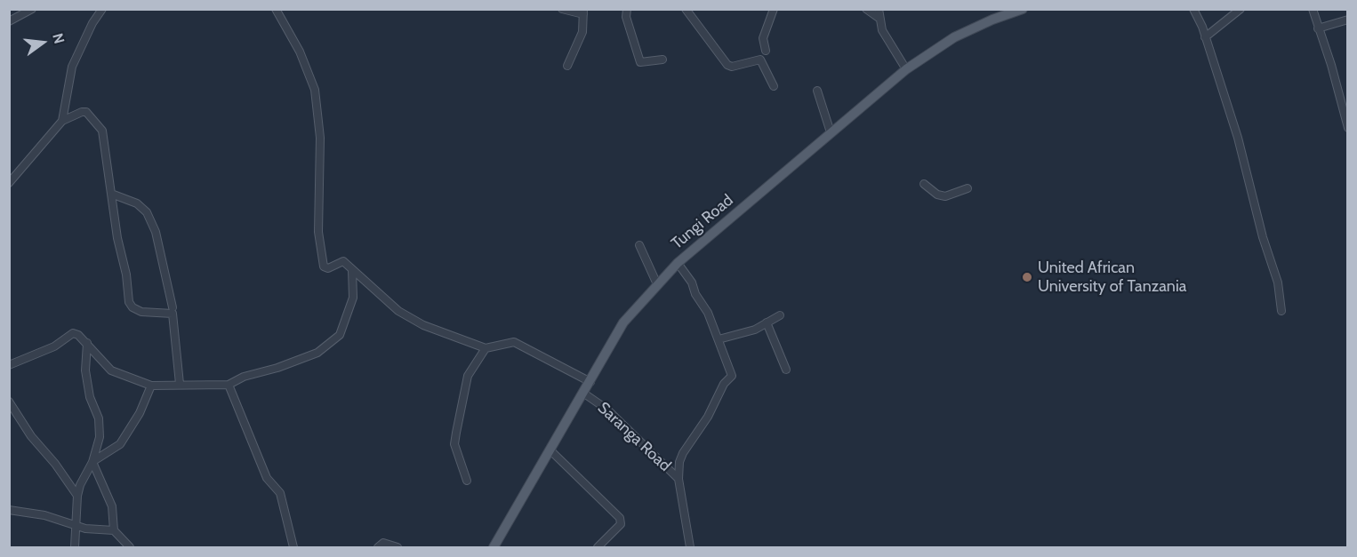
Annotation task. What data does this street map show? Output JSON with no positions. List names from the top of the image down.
{
  "streets": {
    "main road": ["Tungi Road"],
    "street": ["Saranga Road"]
  },
  "crossings": [
    ["Tungi Road", "Saranga Road"]
  ],
  "places": ["United African University of Tanzania"],
  "north": "right"
}
